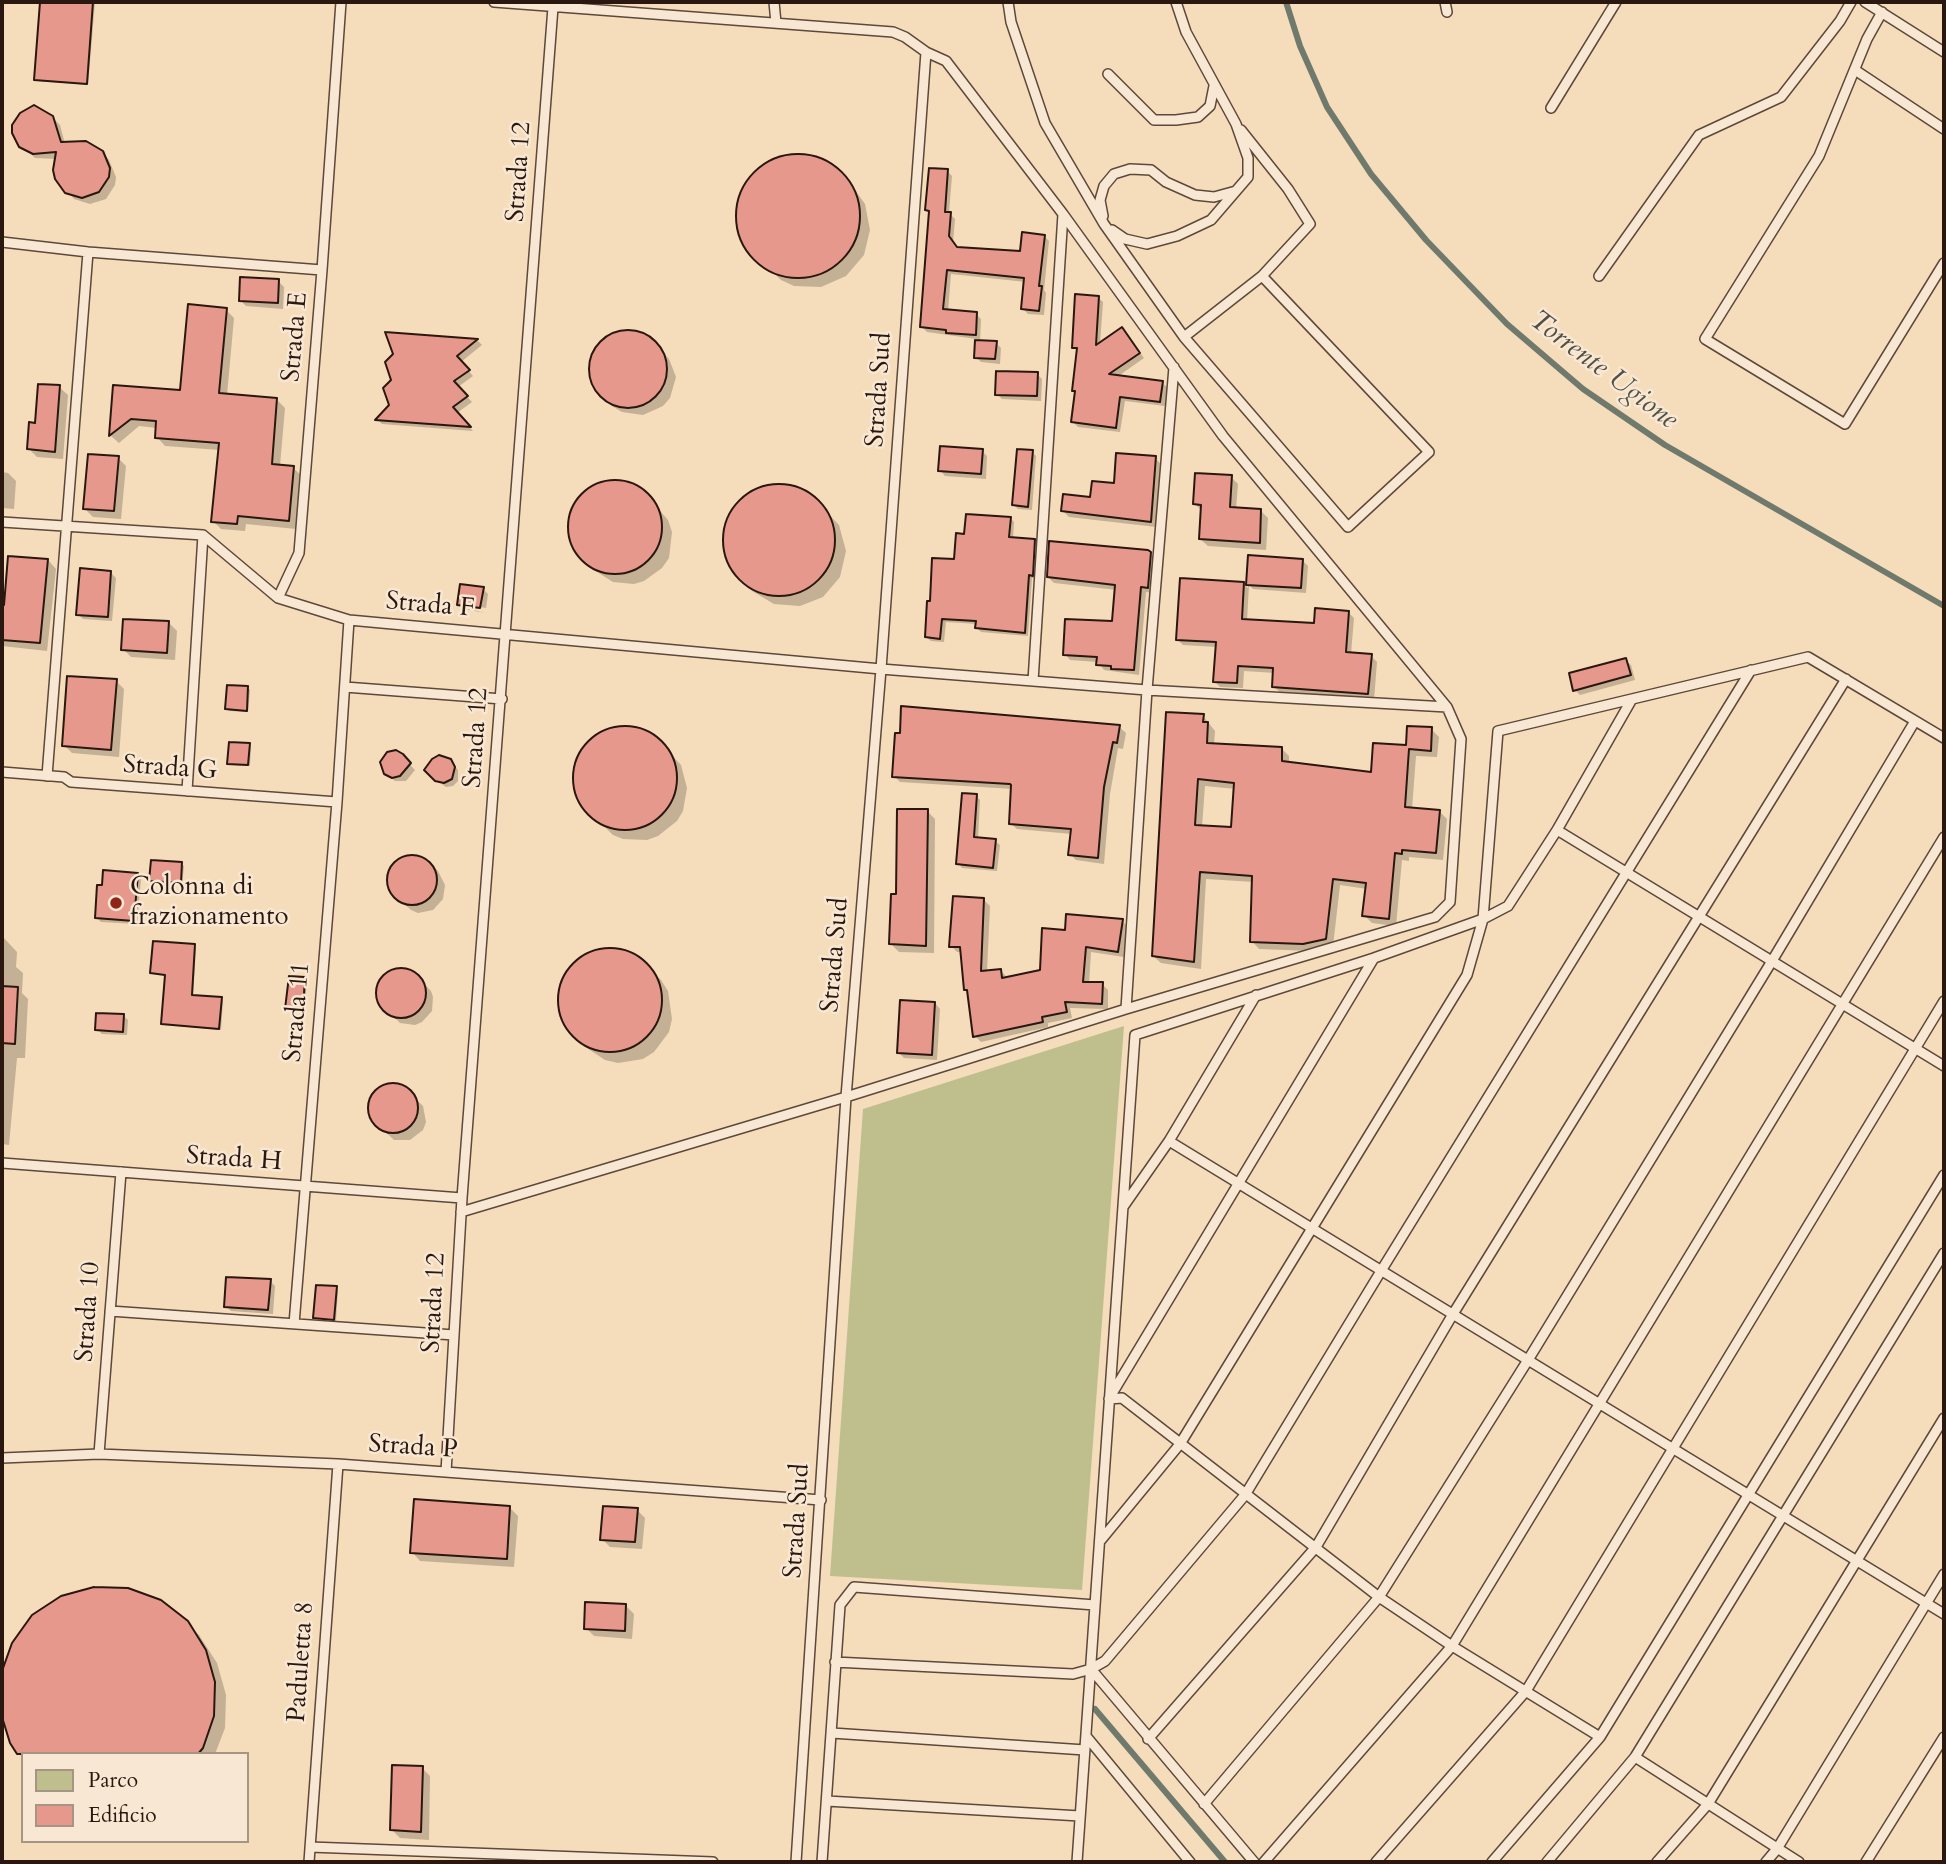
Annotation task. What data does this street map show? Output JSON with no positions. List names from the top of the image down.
{
  "streets": {
    "lane": [
      "Strada 12",
      "Strada E",
      "Strada Sud",
      "Strada F",
      "Strada G",
      "Strada 11",
      "Strada H",
      "Strada 10",
      "Strada P",
      "Paduletta 8"
    ]
  },
  "crossings": [
    ["Strada 12", "Strada F"],
    ["Strada 12", "Strada H"],
    ["Strada 12", "Strada P"],
    ["Strada E", "Strada F"],
    ["Strada Sud", "Strada F"],
    ["Strada Sud", "Strada P"],
    ["Strada F", "Strada 11"],
    ["Strada G", "Strada 11"],
    ["Strada 11", "Strada H"],
    ["Strada H", "Strada 10"],
    ["Strada 10", "Strada P"],
    ["Strada P", "Paduletta 8"]
  ],
  "water": ["Torrente Ugione"],
  "places": ["Colonna di frazionamento"],
  "legend": ["Parco", "Edificio"]
}
